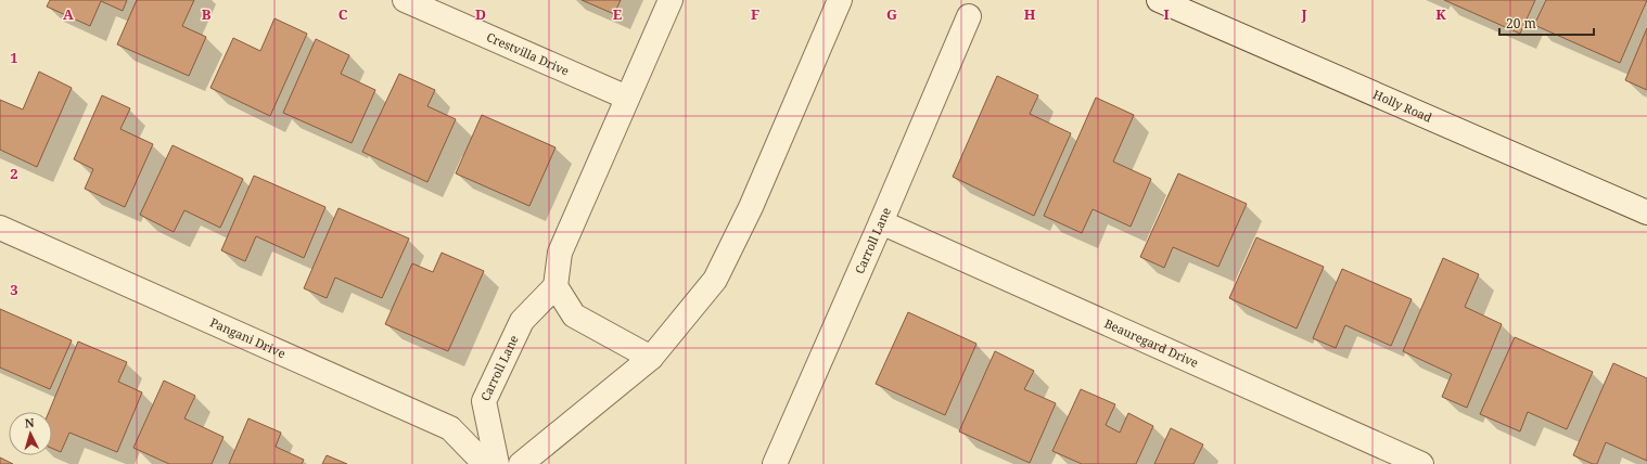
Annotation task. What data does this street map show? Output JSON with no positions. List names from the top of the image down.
{
  "streets": {
    "street": [
      "Crestvilla Drive",
      "Holly Road",
      "Carroll Lane",
      "Pangani Drive",
      "Beauregard Drive"
    ]
  },
  "crossings": [
    ["Carroll Lane", "Beauregard Drive"]
  ],
  "scale_bar": "20 m",
  "north": "top",
  "grid": {
    "columns": [
      "A",
      "B",
      "C",
      "D",
      "E",
      "F",
      "G",
      "H",
      "I",
      "J",
      "K"
    ],
    "rows": ["1", "2", "3"]
  }
}
